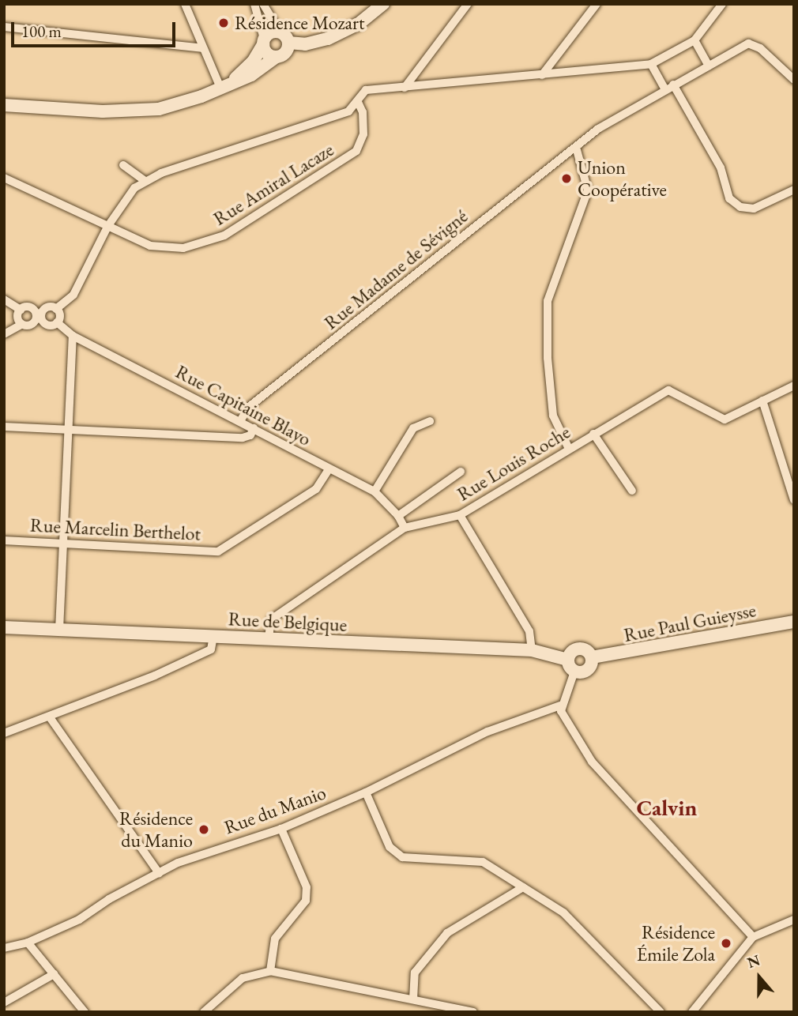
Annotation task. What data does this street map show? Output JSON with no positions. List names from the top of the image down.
{
  "streets": {
    "main road": ["Rue de Belgique", "Rue Paul Guieysse"],
    "street": [
      "Rue Amiral Lacaze",
      "Rue Madame de Sévigné",
      "Rue Capitaine Blayo",
      "Rue Louis Roche",
      "Rue Marcelin Berthelot",
      "Rue du Manio"
    ]
  },
  "crossings": [
    ["Rue Madame de Sévigné", "Rue Capitaine Blayo"],
    ["Rue Capitaine Blayo", "Rue Louis Roche"],
    ["Rue Capitaine Blayo", "Rue Marcelin Berthelot"],
    ["Rue Louis Roche", "Rue de Belgique"],
    ["Rue de Belgique", "Rue Paul Guieysse"]
  ],
  "districts": ["Calvin"],
  "places": [
    "Résidence Mozart",
    "Union Coopérative",
    "Résidence du Manio",
    "Résidence Émile Zola"
  ],
  "scale_bar": "100 m",
  "north": "top"
}
